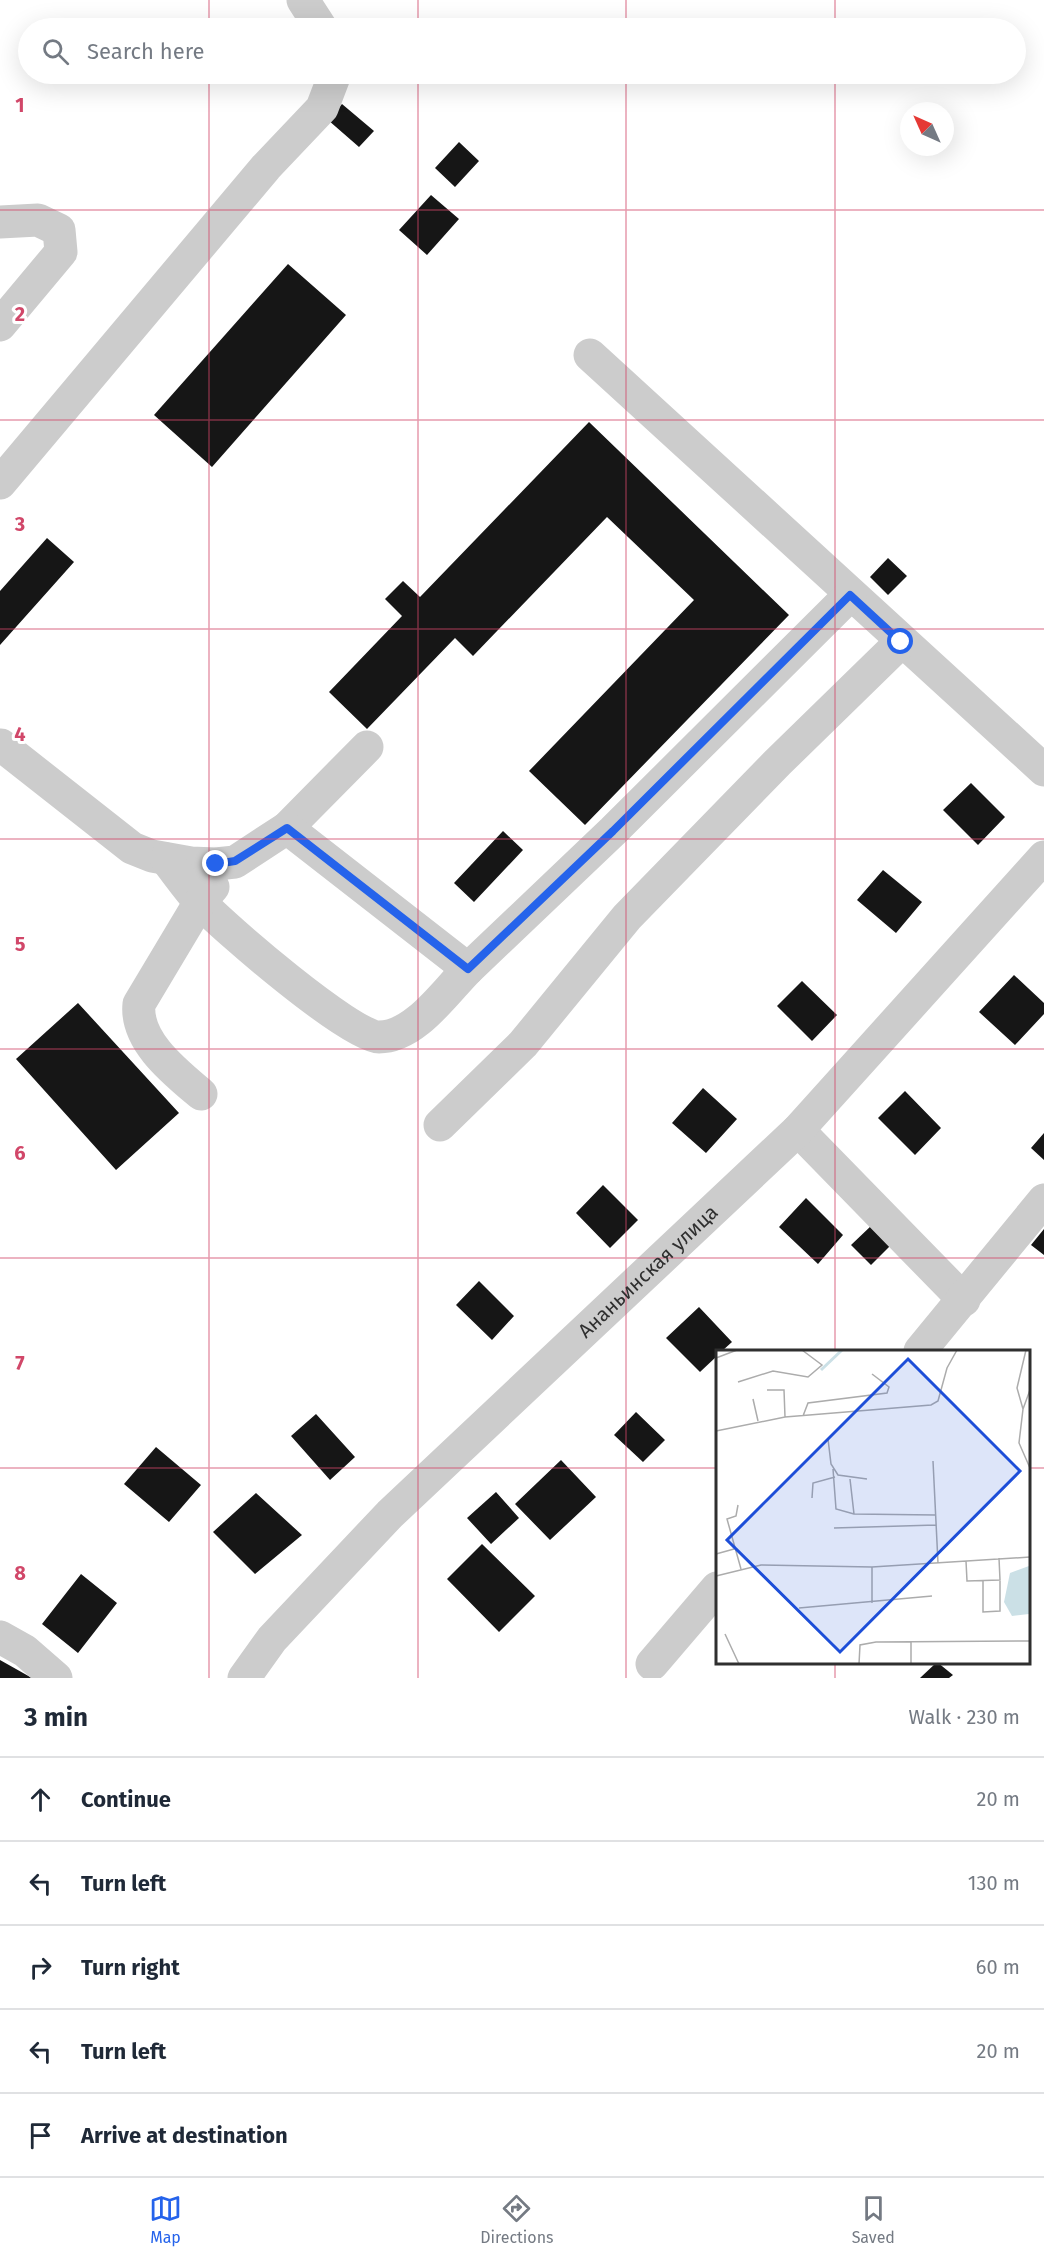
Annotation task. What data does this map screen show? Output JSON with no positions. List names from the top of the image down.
{
  "streets": {
    "street": ["Ананьинская улица"]
  },
  "north": "top left",
  "page": {
    "search": "Search here",
    "heading": ["3 min", "Walk · 230 m"],
    "list": [
      ["Continue", "20 m"],
      ["Turn left", "130 m"],
      ["Turn right", "60 m"],
      ["Turn left", "20 m"],
      "Arrive at destination"
    ],
    "nav": ["Map", "Directions", "Saved"]
  },
  "grid": {
    "rows": [
      "1",
      "2",
      "3",
      "4",
      "5",
      "6",
      "7",
      "8"
    ]
  }
}
